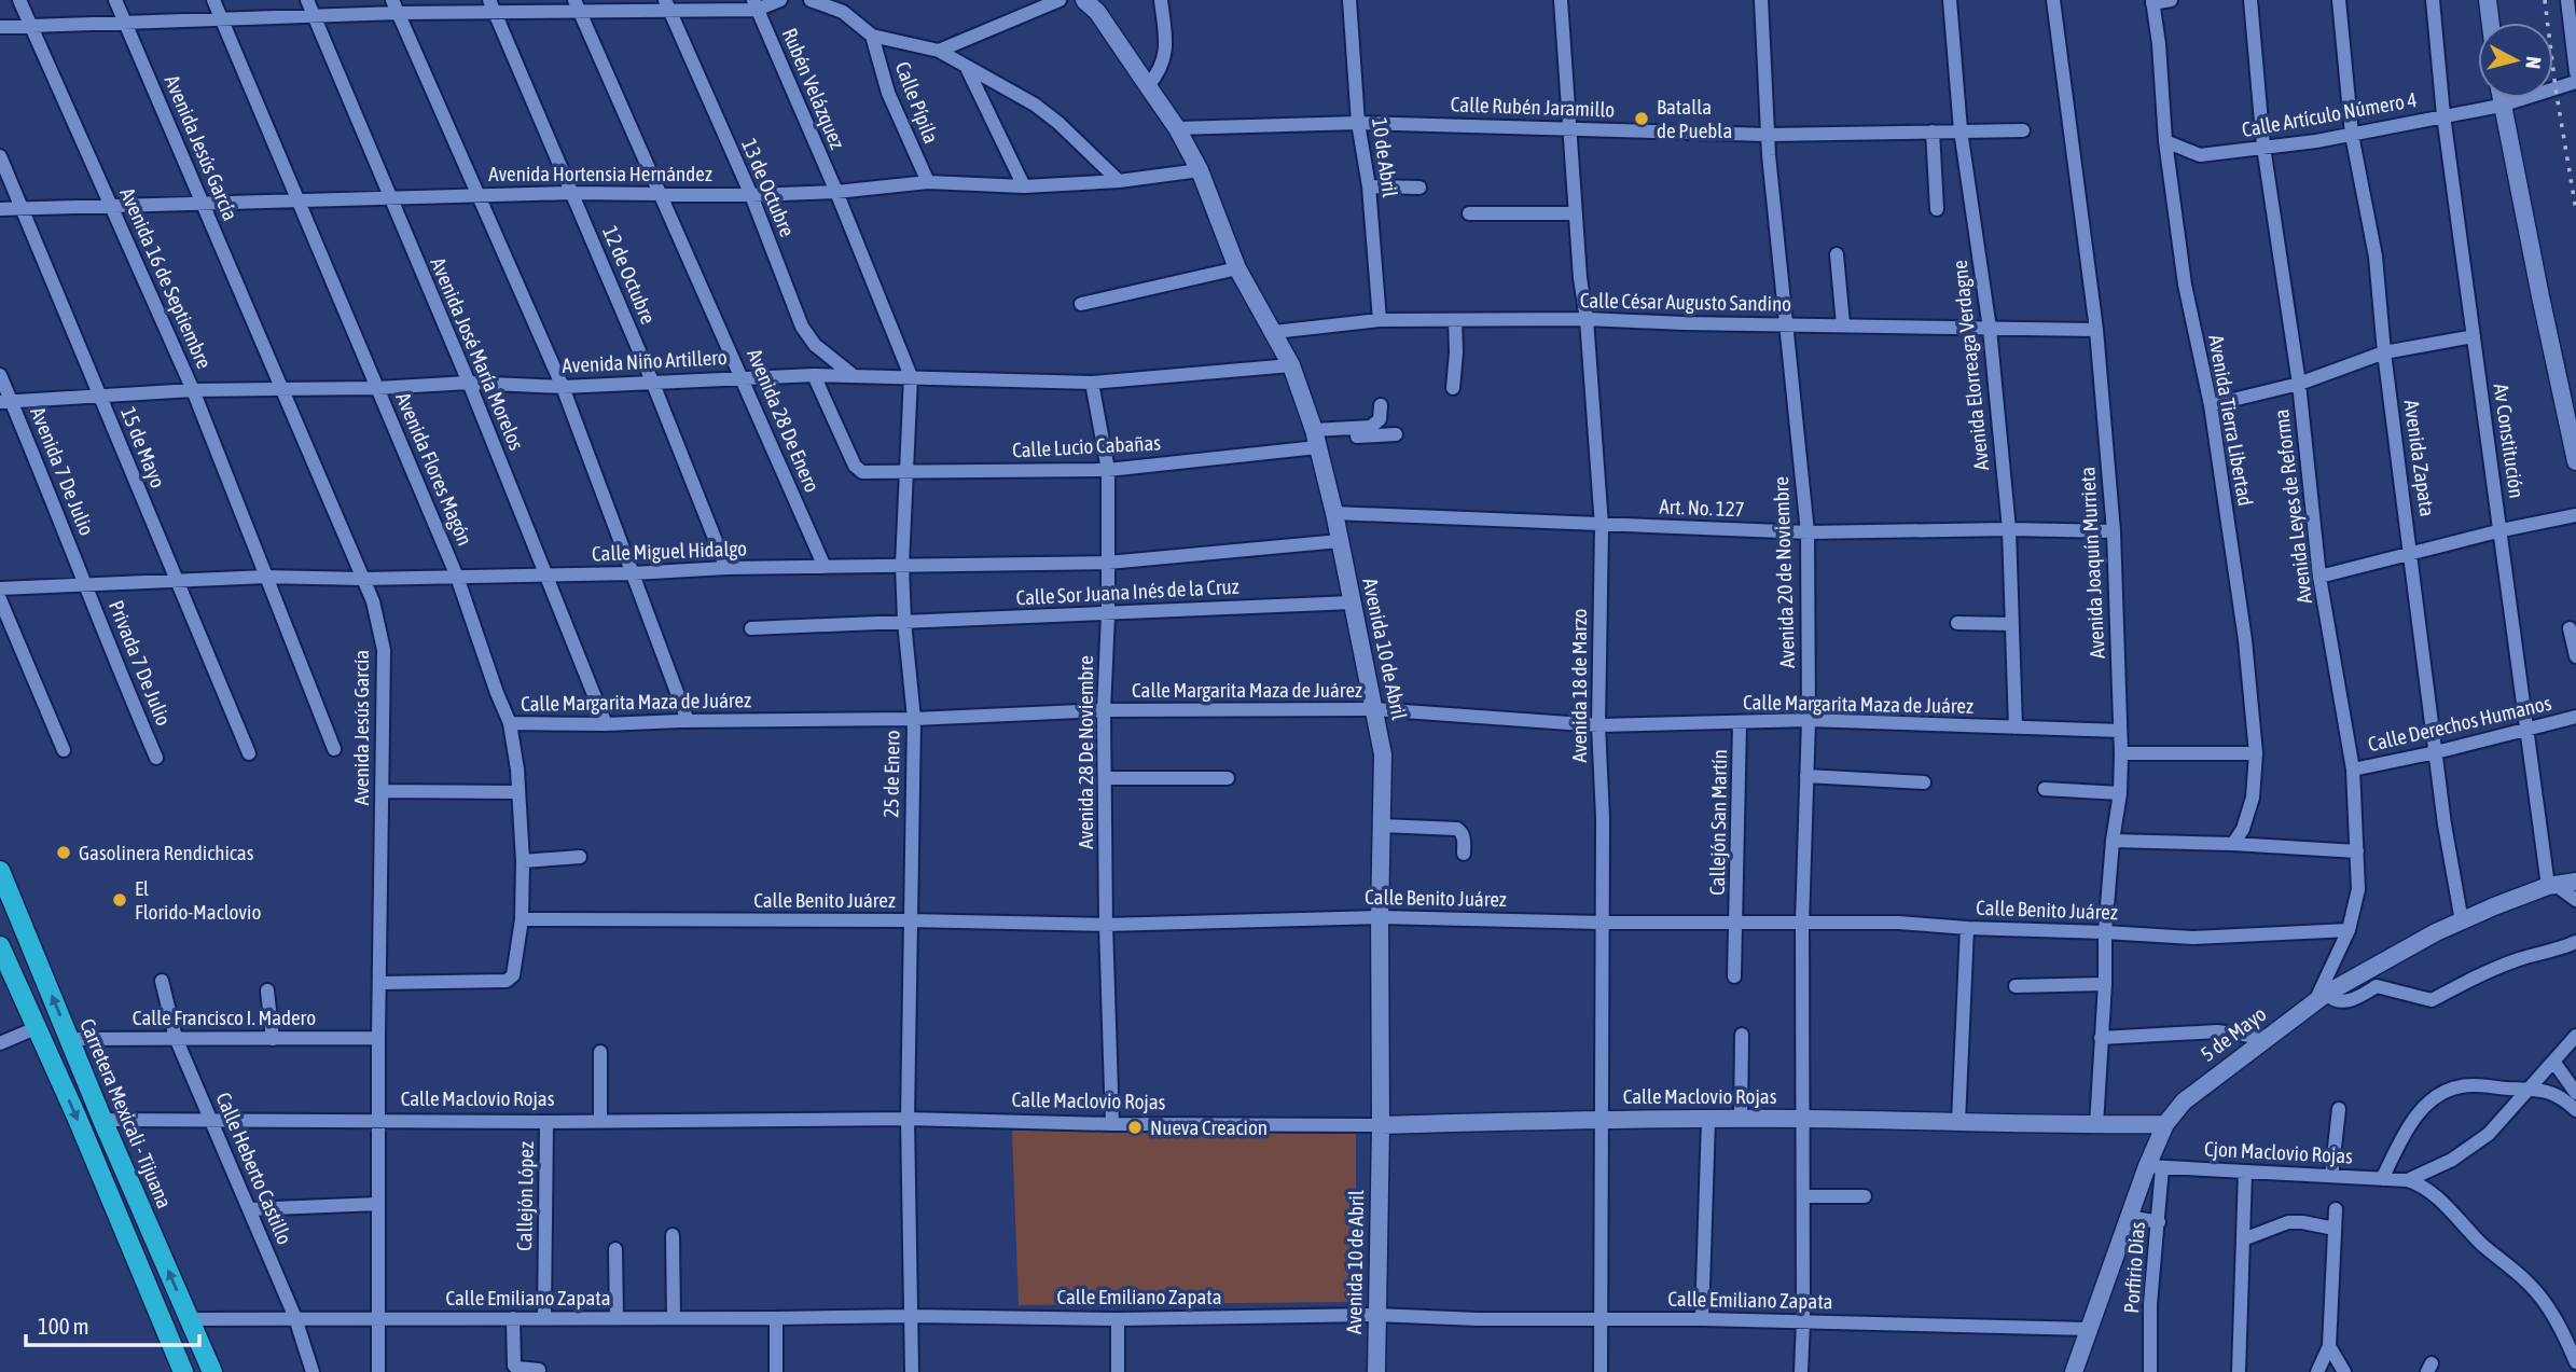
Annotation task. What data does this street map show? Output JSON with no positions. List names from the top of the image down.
{
  "streets": {
    "main road": ["Carretera Mexicali - Tijuana"],
    "street": [
      "Rubén Velázquez",
      "Calle Pípila",
      "Calle Rubén Jaramillo",
      "Calle Artículo Número 4",
      "Avenida Jesús García",
      "10 de Abril",
      "Avenida Hortensia Hernández",
      "13 de Octubre",
      "12 de Octubre",
      "Avenida 16 de Septiembre",
      "Calle César Augusto Sandino",
      "Avenida José María Morelos",
      "Avenida Niño Artillero",
      "Avenida Elorreaga Verdagne",
      "Avenida 28 De Enero",
      "Avenida Tierra Libertad",
      "Av Constitución",
      "Calle Lucio Cabañas",
      "15 de Mayo",
      "Avenida Zapata",
      "Avenida Flores Magón",
      "Avenida 7 De Julio",
      "Avenida Leyes de Reforma",
      "Art. No. 127",
      "Calle Miguel Hidalgo",
      "Avenida Joaquín Murrieta",
      "Avenida 20 de Noviembre",
      "Calle Sor Juana Inés de la Cruz",
      "Avenida 10 de Abril",
      "Privada 7 De Julio",
      "Avenida 18 de Marzo",
      "Calle Margarita Maza de Juárez",
      "Calle Derechos Humanos",
      "Avenida 28 De Noviembre",
      "25 de Enero",
      "Callejón San Martín",
      "Calle Benito Juárez",
      "Calle Francisco I. Madero",
      "5 de Mayo",
      "Calle Maclovio Rojas",
      "Cjon Maclovio Rojas",
      "Calle Heberto Castillo",
      "Callejón López",
      "Porfirio Días",
      "Calle Emiliano Zapata"
    ]
  },
  "crossings": [
    ["Rubén Velázquez", "Avenida Hortensia Hernández"],
    ["Rubén Velázquez", "25 de Enero"],
    ["Calle Pípila", "Avenida Hortensia Hernández"],
    ["Calle Rubén Jaramillo", "10 de Abril"],
    ["Calle Rubén Jaramillo", "Avenida Elorreaga Verdagne"],
    ["Calle Rubén Jaramillo", "Avenida 20 de Noviembre"],
    ["Calle Rubén Jaramillo", "Avenida 10 de Abril"],
    ["Calle Rubén Jaramillo", "Avenida 18 de Marzo"],
    ["Calle Artículo Número 4", "Avenida Tierra Libertad"],
    ["Calle Artículo Número 4", "Av Constitución"],
    ["Calle Artículo Número 4", "Avenida Zapata"],
    ["Calle Artículo Número 4", "Avenida Leyes de Reforma"],
    ["Avenida Jesús García", "Avenida Hortensia Hernández"],
    ["Avenida Jesús García", "Avenida Niño Artillero"],
    ["Avenida Jesús García", "Avenida Flores Magón"],
    ["Avenida Jesús García", "Calle Miguel Hidalgo"],
    ["Avenida Jesús García", "Calle Francisco I. Madero"],
    ["Avenida Jesús García", "Calle Maclovio Rojas"],
    ["Avenida Jesús García", "Calle Emiliano Zapata"],
    ["10 de Abril", "Calle César Augusto Sandino"],
    ["Avenida Hortensia Hernández", "13 de Octubre"],
    ["Avenida Hortensia Hernández", "12 de Octubre"],
    ["Avenida Hortensia Hernández", "Avenida 16 de Septiembre"],
    ["Avenida Hortensia Hernández", "Avenida José María Morelos"],
    ["Avenida Hortensia Hernández", "Avenida 28 De Enero"],
    ["Avenida Hortensia Hernández", "15 de Mayo"],
    ["Avenida Hortensia Hernández", "Avenida Flores Magón"],
    ["Avenida Hortensia Hernández", "Avenida 10 de Abril"],
    ["Avenida Hortensia Hernández", "25 de Enero"],
    ["13 de Octubre", "Avenida Niño Artillero"],
    ["12 de Octubre", "Avenida Niño Artillero"],
    ["12 de Octubre", "Calle Miguel Hidalgo"],
    ["Avenida 16 de Septiembre", "Avenida Niño Artillero"],
    ["Avenida 16 de Septiembre", "Calle Miguel Hidalgo"],
    ["Calle César Augusto Sandino", "Avenida Elorreaga Verdagne"],
    ["Calle César Augusto Sandino", "Avenida Joaquín Murrieta"],
    ["Calle César Augusto Sandino", "Avenida 20 de Noviembre"],
    ["Calle César Augusto Sandino", "Avenida 10 de Abril"],
    ["Calle César Augusto Sandino", "Avenida 18 de Marzo"],
    ["Avenida José María Morelos", "Avenida Niño Artillero"],
    ["Avenida José María Morelos", "Calle Miguel Hidalgo"],
    ["Avenida José María Morelos", "Calle Margarita Maza de Juárez"],
    ["Avenida Niño Artillero", "Avenida 28 De Enero"],
    ["Avenida Niño Artillero", "Calle Lucio Cabañas"],
    ["Avenida Niño Artillero", "15 de Mayo"],
    ["Avenida Niño Artillero", "Avenida Flores Magón"],
    ["Avenida Niño Artillero", "Avenida 7 De Julio"],
    ["Avenida Niño Artillero", "Avenida 10 de Abril"],
    ["Avenida Niño Artillero", "Avenida 28 De Noviembre"],
    ["Avenida Niño Artillero", "25 de Enero"],
    ["Avenida Elorreaga Verdagne", "Art. No. 127"],
    ["Avenida Elorreaga Verdagne", "Calle Margarita Maza de Juárez"],
    ["Avenida 28 De Enero", "Calle Miguel Hidalgo"],
    ["Av Constitución", "Calle Derechos Humanos"],
    ["Av Constitución", "5 de Mayo"],
    ["Calle Lucio Cabañas", "Avenida 10 de Abril"],
    ["Calle Lucio Cabañas", "Avenida 28 De Noviembre"],
    ["Calle Lucio Cabañas", "25 de Enero"],
    ["15 de Mayo", "Calle Miguel Hidalgo"],
    ["Avenida Zapata", "Calle Derechos Humanos"],
    ["Avenida Zapata", "5 de Mayo"],
    ["Avenida Flores Magón", "Calle Miguel Hidalgo"],
    ["Avenida Flores Magón", "Calle Margarita Maza de Juárez"],
    ["Avenida Flores Magón", "Calle Benito Juárez"],
    ["Avenida 7 De Julio", "Calle Miguel Hidalgo"],
    ["Avenida 7 De Julio", "Privada 7 De Julio"],
    ["Avenida Leyes de Reforma", "Calle Derechos Humanos"],
    ["Avenida Leyes de Reforma", "Calle Benito Juárez"],
    ["Avenida Leyes de Reforma", "5 de Mayo"],
    ["Art. No. 127", "Avenida Joaquín Murrieta"],
    ["Art. No. 127", "Avenida 20 de Noviembre"],
    ["Art. No. 127", "Avenida 10 de Abril"],
    ["Art. No. 127", "Avenida 18 de Marzo"],
    ["Calle Miguel Hidalgo", "Avenida 10 de Abril"],
    ["Calle Miguel Hidalgo", "Privada 7 De Julio"],
    ["Calle Miguel Hidalgo", "Avenida 28 De Noviembre"],
    ["Calle Miguel Hidalgo", "25 de Enero"],
    ["Avenida Joaquín Murrieta", "Calle Margarita Maza de Juárez"],
    ["Avenida Joaquín Murrieta", "Calle Benito Juárez"],
    ["Avenida Joaquín Murrieta", "Calle Maclovio Rojas"],
    ["Avenida 20 de Noviembre", "Calle Margarita Maza de Juárez"],
    ["Avenida 20 de Noviembre", "Calle Benito Juárez"],
    ["Avenida 20 de Noviembre", "Calle Maclovio Rojas"],
    ["Avenida 20 de Noviembre", "Calle Emiliano Zapata"],
    ["Calle Sor Juana Inés de la Cruz", "Avenida 10 de Abril"],
    ["Calle Sor Juana Inés de la Cruz", "Avenida 28 De Noviembre"],
    ["Calle Sor Juana Inés de la Cruz", "25 de Enero"],
    ["Avenida 10 de Abril", "Calle Margarita Maza de Juárez"],
    ["Avenida 10 de Abril", "Calle Benito Juárez"],
    ["Avenida 10 de Abril", "Calle Maclovio Rojas"],
    ["Avenida 10 de Abril", "Calle Emiliano Zapata"],
    ["Avenida 18 de Marzo", "Calle Margarita Maza de Juárez"],
    ["Avenida 18 de Marzo", "Calle Benito Juárez"],
    ["Avenida 18 de Marzo", "Calle Maclovio Rojas"],
    ["Avenida 18 de Marzo", "Calle Emiliano Zapata"],
    ["Calle Margarita Maza de Juárez", "Avenida 28 De Noviembre"],
    ["Calle Margarita Maza de Juárez", "25 de Enero"],
    ["Calle Margarita Maza de Juárez", "Callejón San Martín"],
    ["Avenida 28 De Noviembre", "Calle Benito Juárez"],
    ["Avenida 28 De Noviembre", "Calle Maclovio Rojas"],
    ["25 de Enero", "Calle Benito Juárez"],
    ["25 de Enero", "Calle Maclovio Rojas"],
    ["25 de Enero", "Calle Emiliano Zapata"],
    ["Callejón San Martín", "Calle Benito Juárez"],
    ["Calle Francisco I. Madero", "Carretera Mexicali - Tijuana"],
    ["Calle Francisco I. Madero", "Calle Heberto Castillo"],
    ["5 de Mayo", "Calle Maclovio Rojas"],
    ["5 de Mayo", "Cjon Maclovio Rojas"],
    ["5 de Mayo", "Porfirio Días"],
    ["5 de Mayo", "Calle Emiliano Zapata"],
    ["Calle Maclovio Rojas", "Carretera Mexicali - Tijuana"],
    ["Calle Maclovio Rojas", "Calle Heberto Castillo"],
    ["Calle Maclovio Rojas", "Callejón López"],
    ["Carretera Mexicali - Tijuana", "Calle Emiliano Zapata"],
    ["Cjon Maclovio Rojas", "Porfirio Días"],
    ["Calle Heberto Castillo", "Calle Emiliano Zapata"],
    ["Callejón López", "Calle Emiliano Zapata"]
  ],
  "places": [
    "Batalla de Puebla",
    "Gasolinera Rendichicas",
    "El Florido-Maclovio",
    "Nueva Creacion"
  ],
  "scale_bar": "100 m",
  "north": "right"
}
